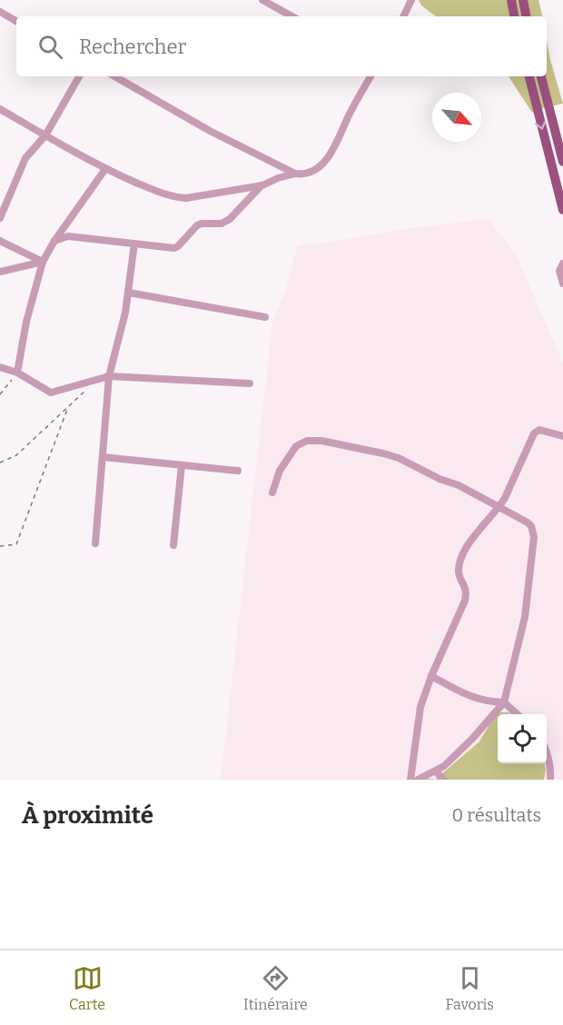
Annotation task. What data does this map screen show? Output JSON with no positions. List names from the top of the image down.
{
  "north": "bottom right",
  "page": {
    "search": "Rechercher",
    "heading": ["À proximité", "0 résultats"],
    "nav": ["Carte", "Itinéraire", "Favoris"]
  }
}
